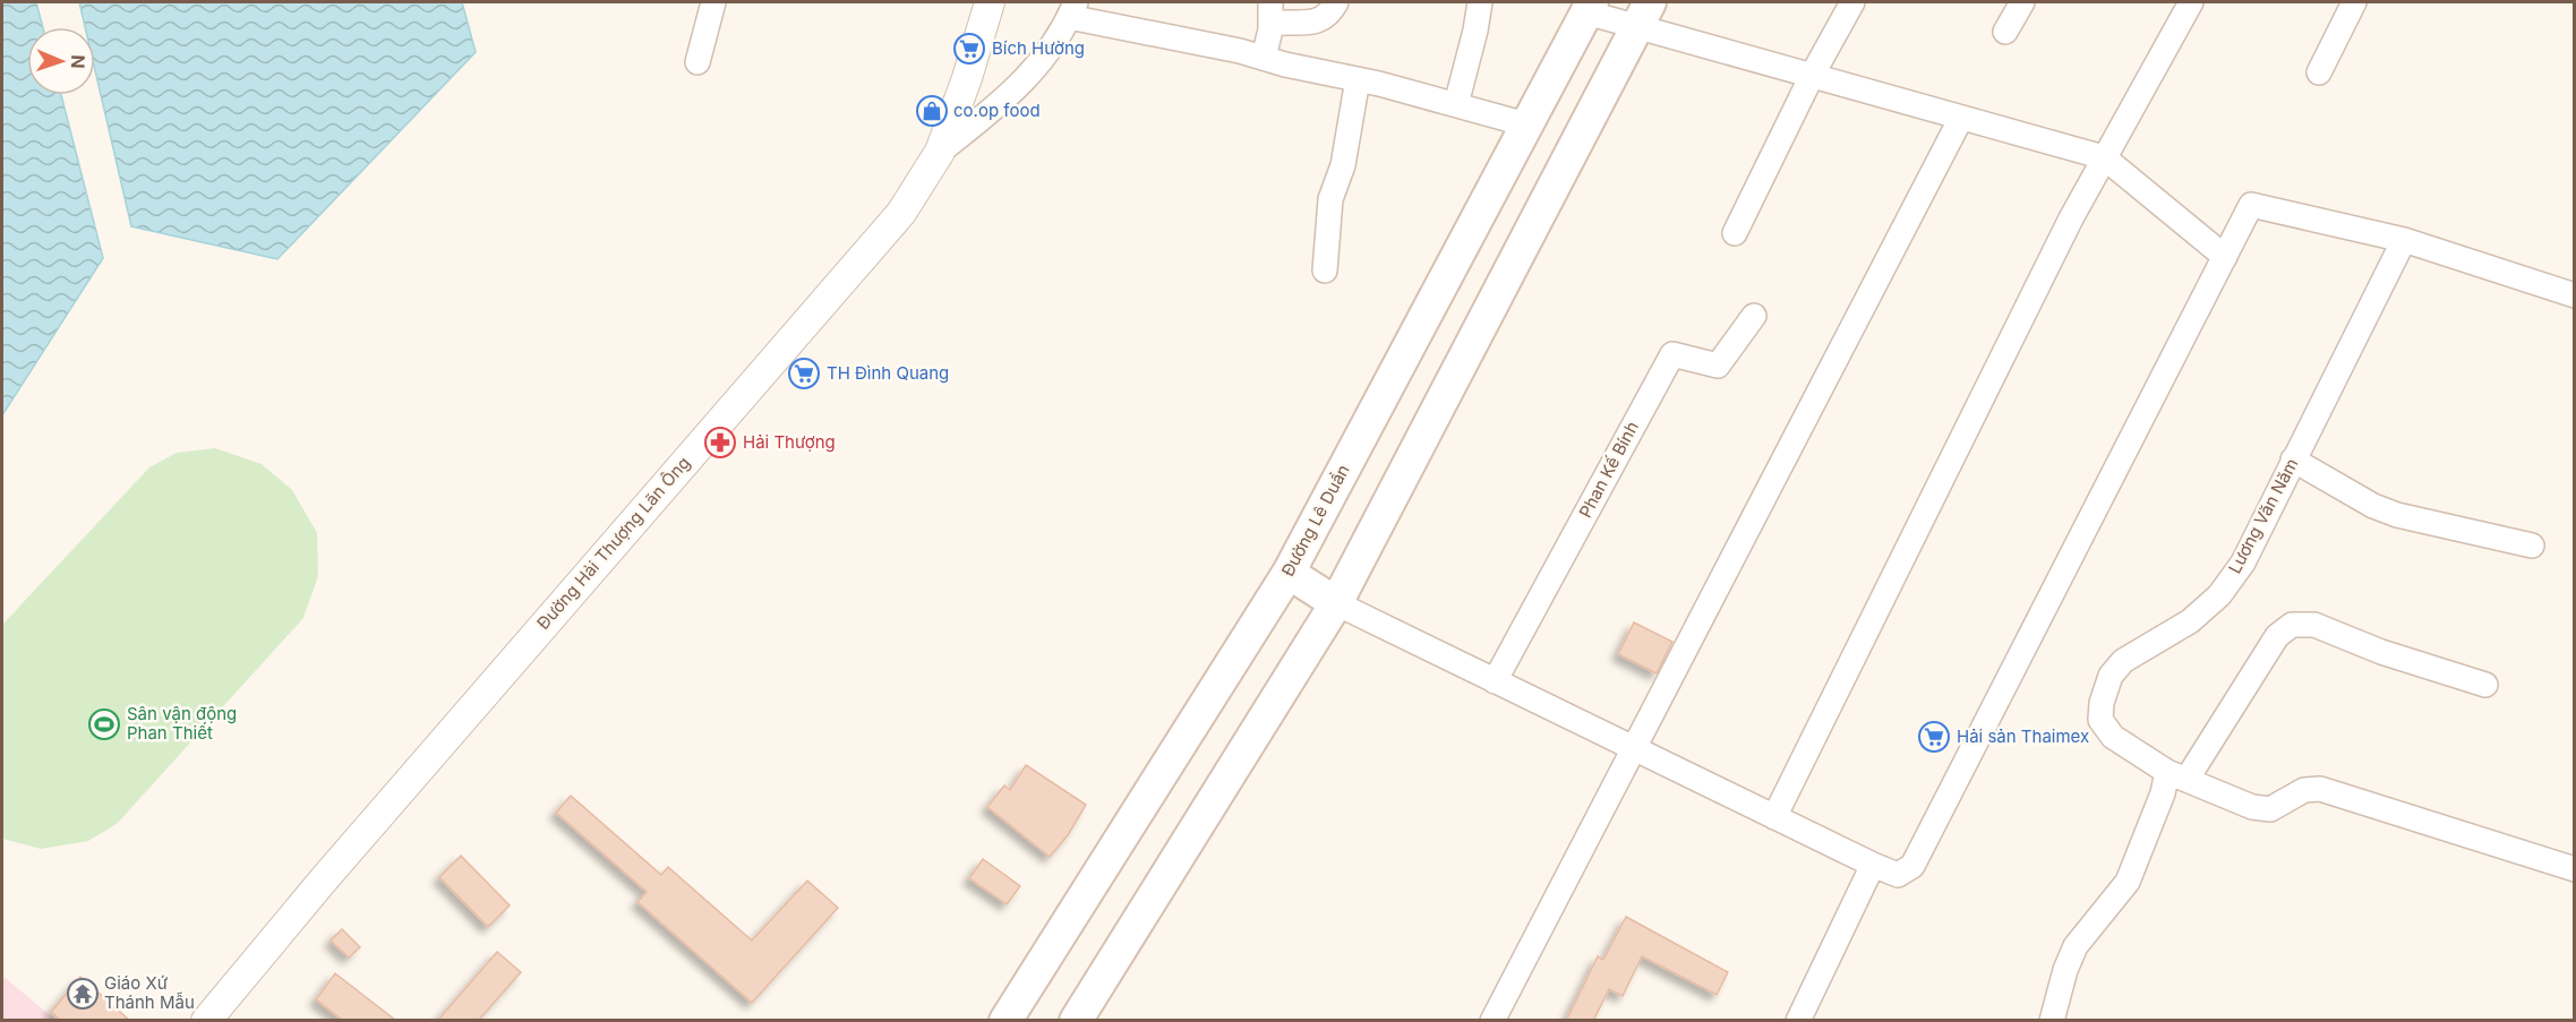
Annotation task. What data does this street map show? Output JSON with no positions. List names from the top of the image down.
{
  "streets": {
    "main road": ["Đường Lê Duẩn"],
    "street": ["Phan Kế Bính", "Lương Văn Năm", "Đường Hải Thượng Lãn Ông"]
  },
  "places": {
    "supermarket": ["Bích Hường", "TH Đình Quang", "Hải sản Thaimex"],
    "shop": ["co.op food"],
    "pharmacy": ["Hải Thượng"],
    "sports": ["Sân vận động Phan Thiết"],
    "temple": ["Giáo Xứ Thánh Mẫu"]
  },
  "north": "right"
}
